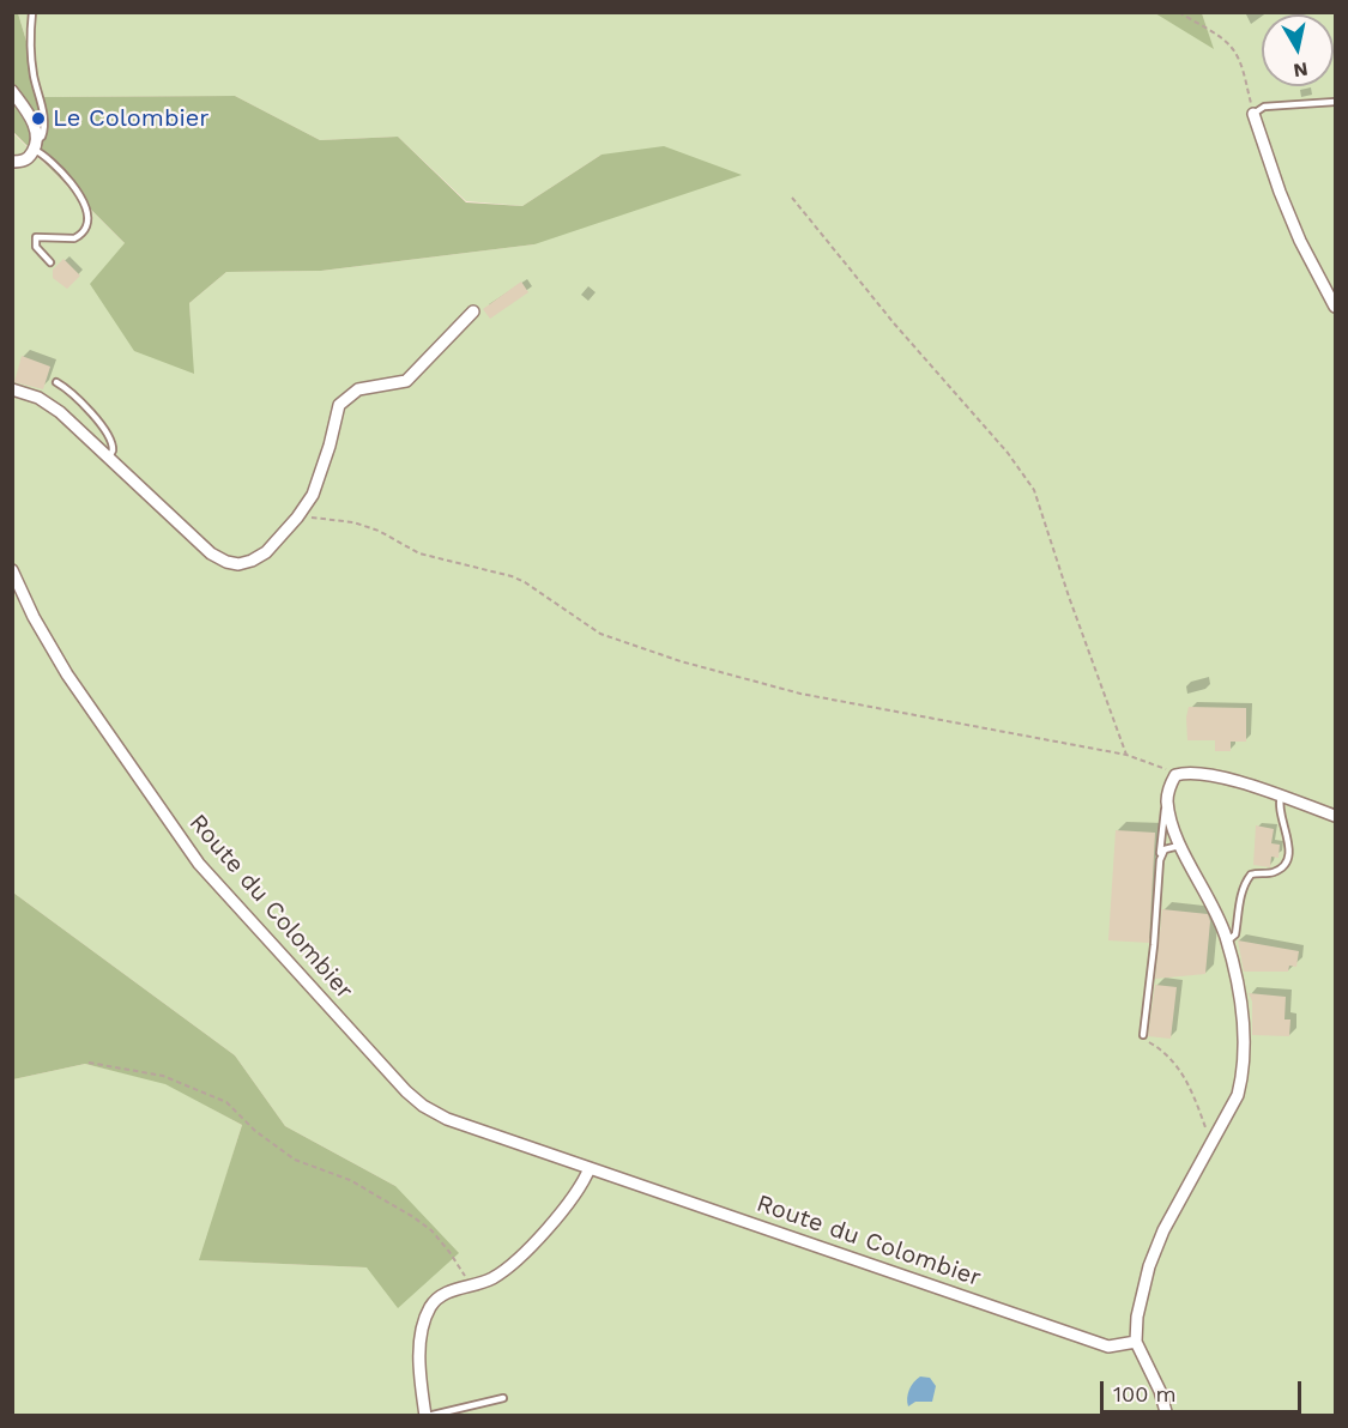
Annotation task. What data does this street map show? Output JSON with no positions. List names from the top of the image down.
{
  "streets": {
    "street": ["Route du Colombier"]
  },
  "places": ["Le Colombier"],
  "scale_bar": "100 m",
  "north": "bottom"
}
